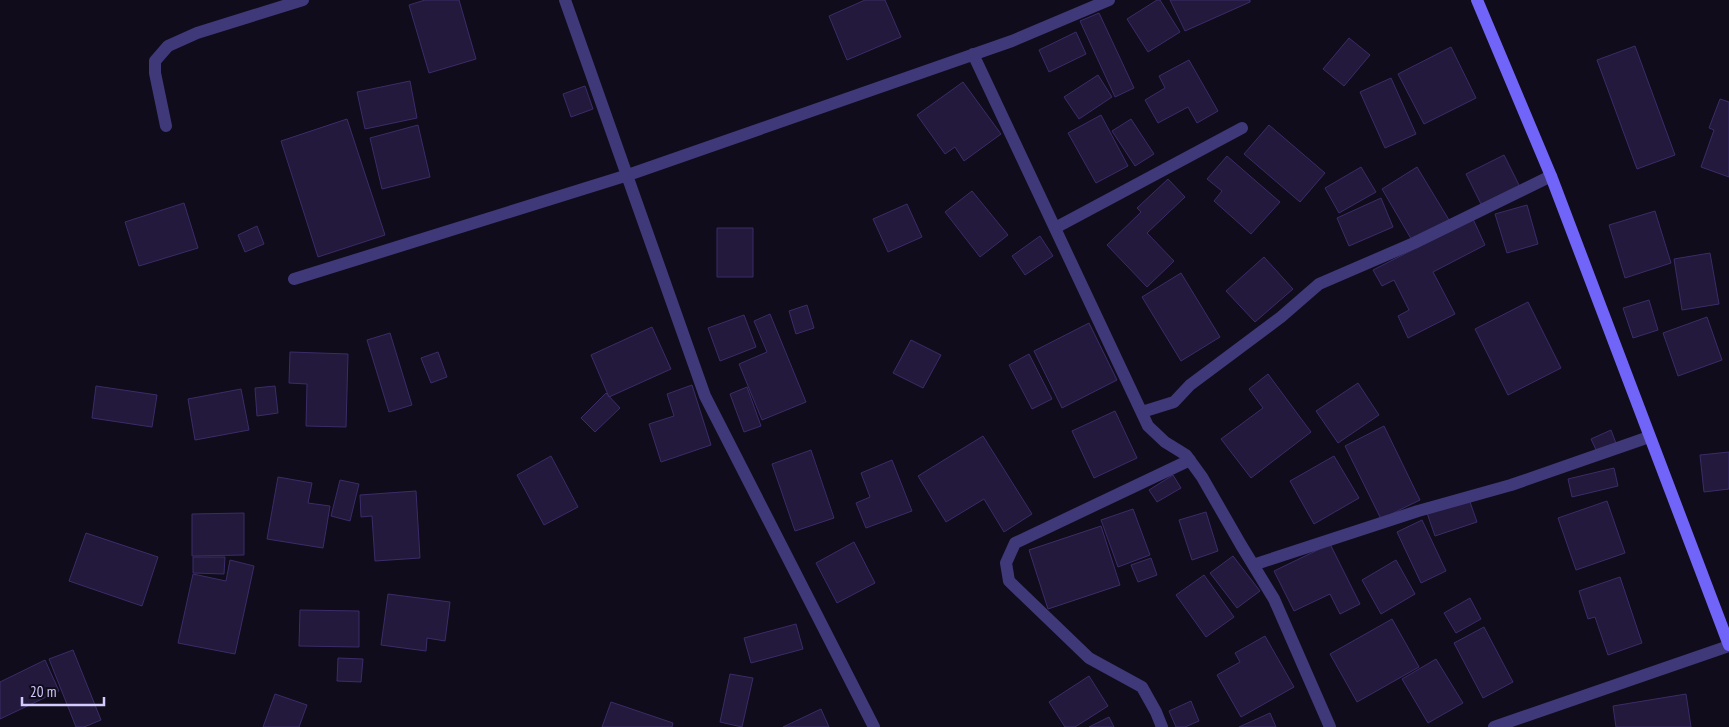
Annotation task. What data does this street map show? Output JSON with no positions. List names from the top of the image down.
{
  "scale_bar": "20 m"
}
